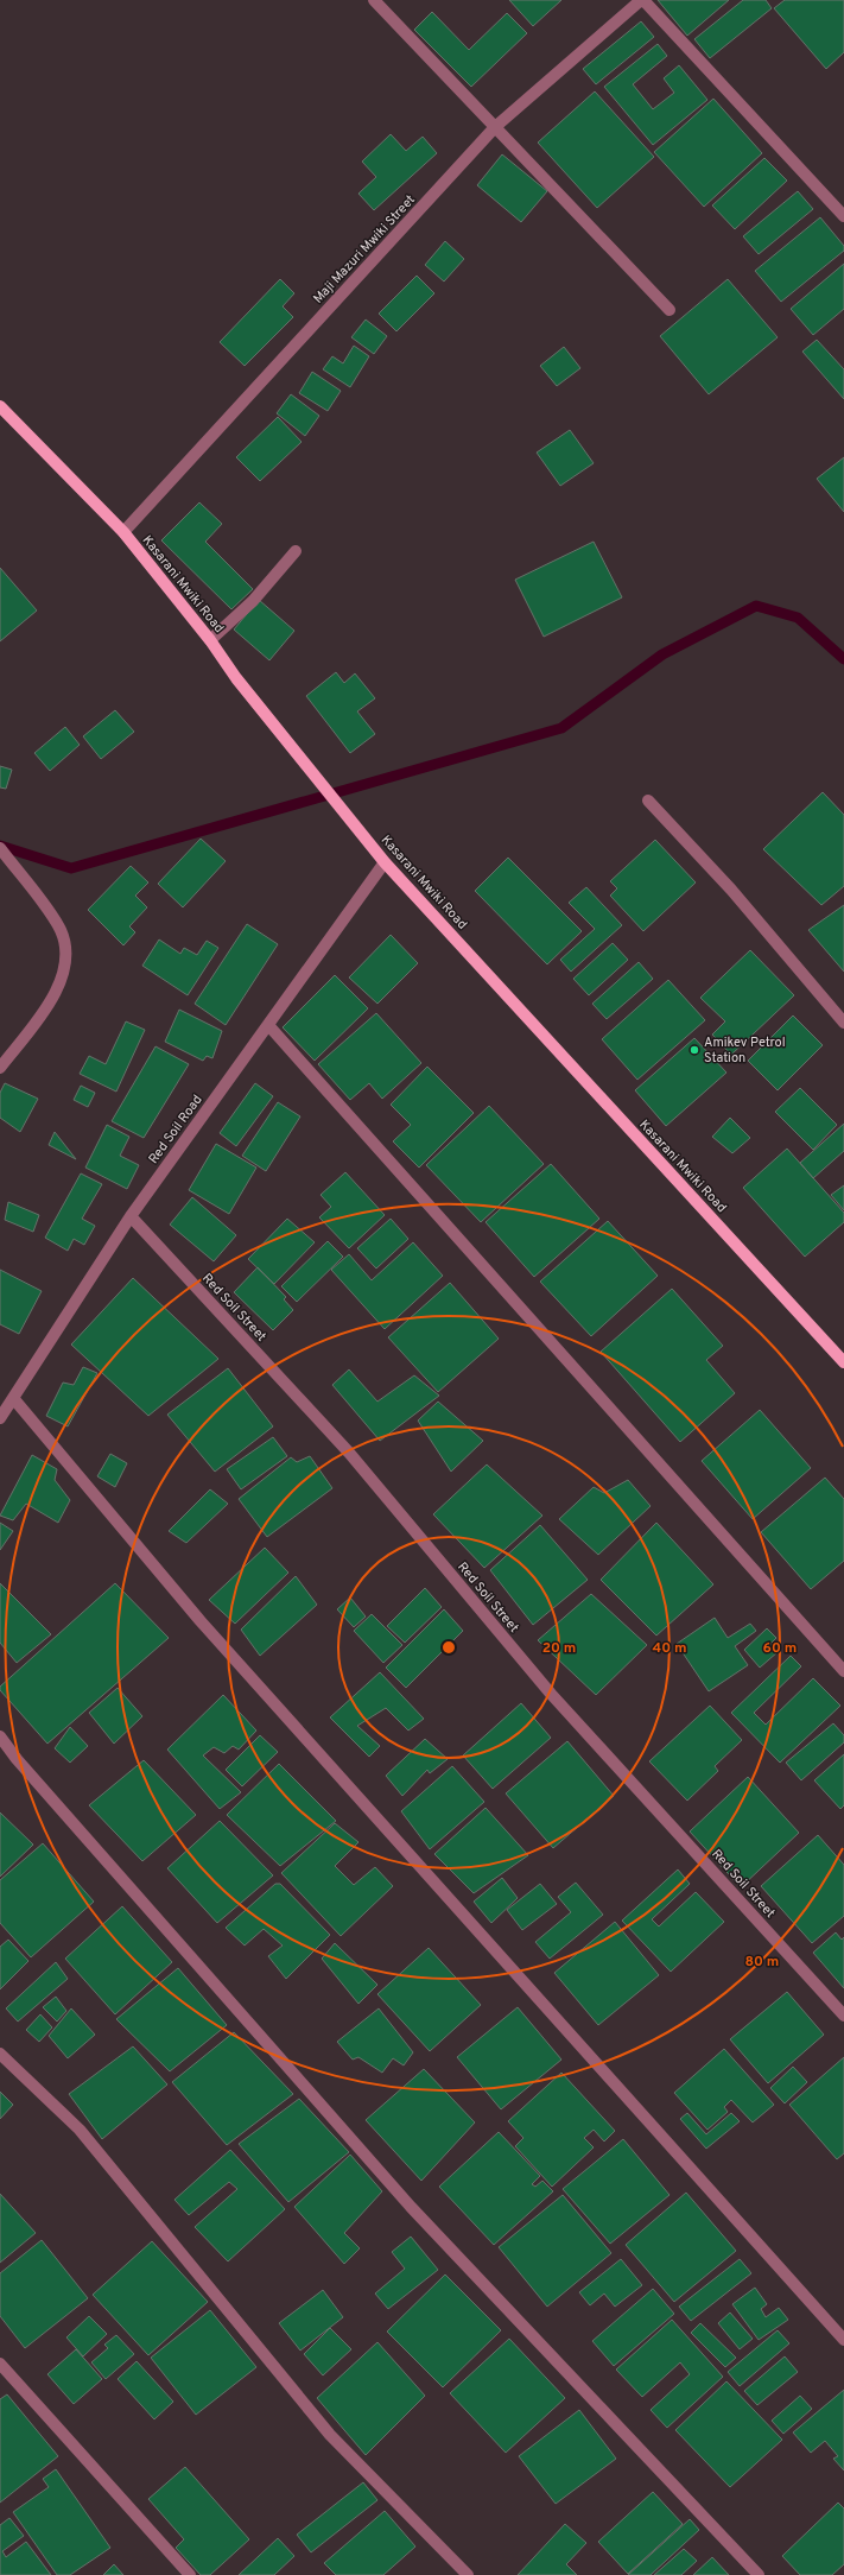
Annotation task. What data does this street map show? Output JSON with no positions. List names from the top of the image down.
{
  "streets": {
    "main road": ["Kasarani Mwiki Road"],
    "street": ["Maji Mazuri Mwiki Street", "Red Soil Road", "Red Soil Street"]
  },
  "crossings": [
    ["Maji Mazuri Mwiki Street", "Kasarani Mwiki Road"],
    ["Kasarani Mwiki Road", "Red Soil Road"],
    ["Red Soil Road", "Red Soil Street"]
  ],
  "places": ["Amikev Petrol Station"],
  "rings": [
    "20 m",
    "40 m",
    "60 m",
    "80 m"
  ]
}
